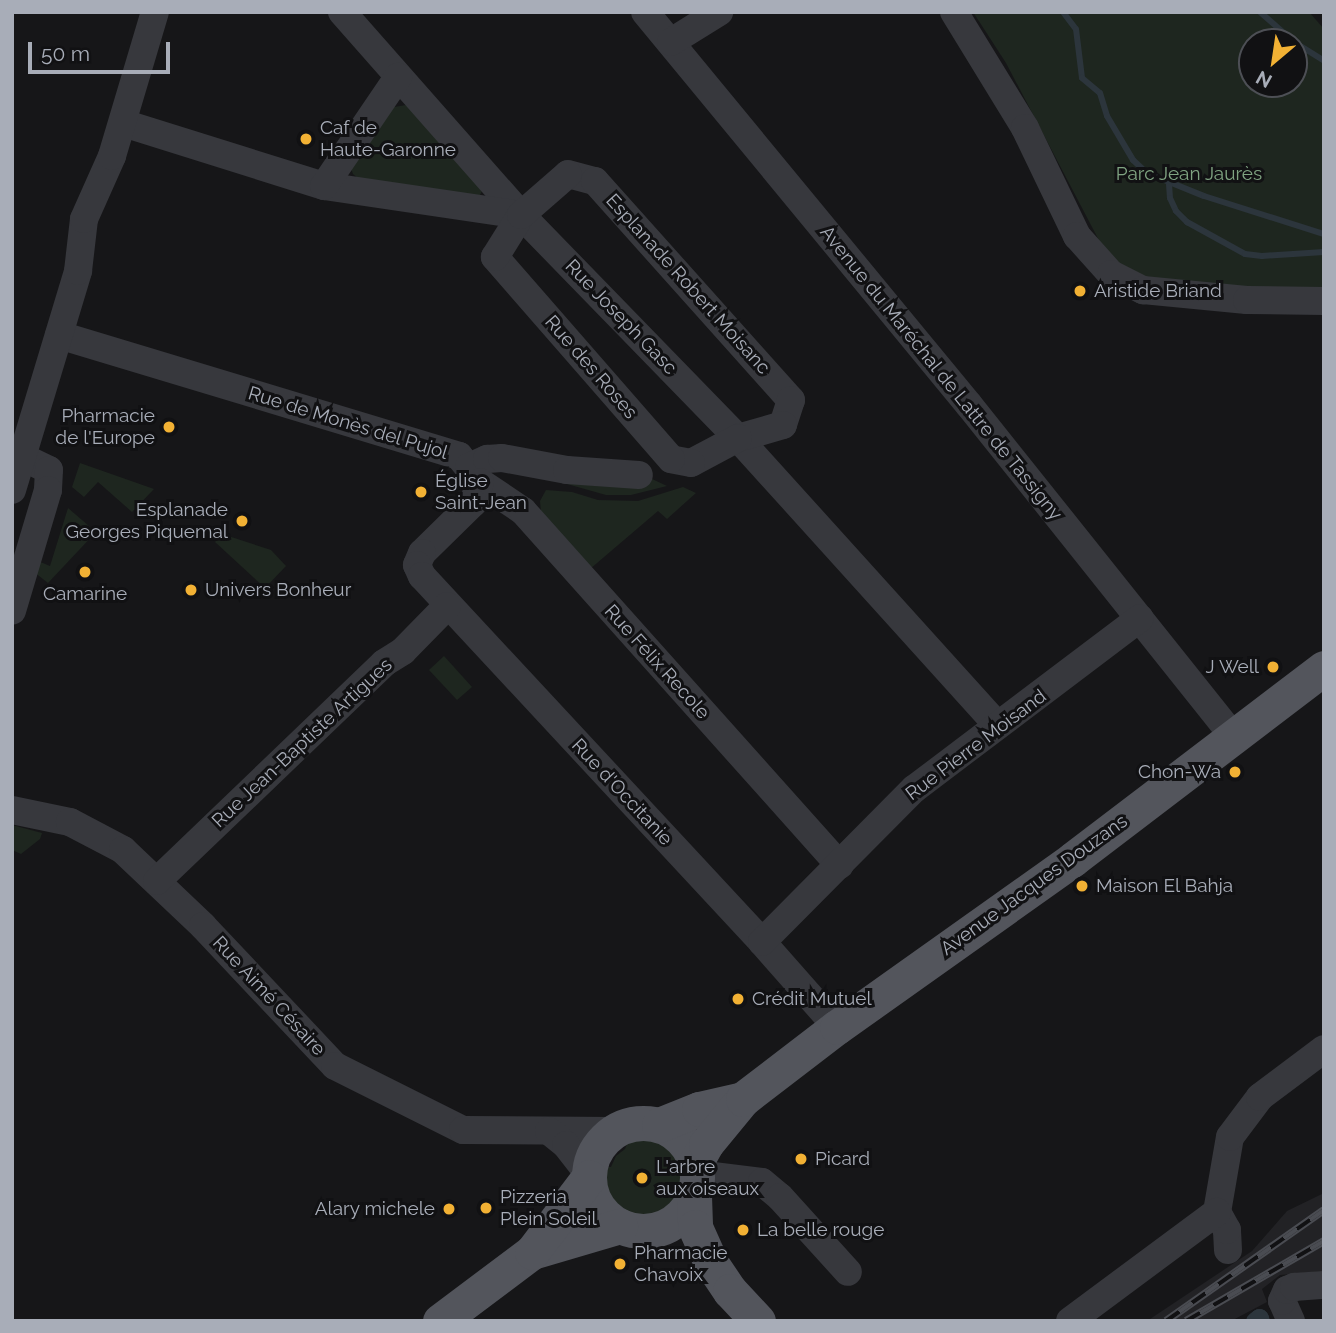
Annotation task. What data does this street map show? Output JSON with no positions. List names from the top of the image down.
{
  "streets": {
    "main road": ["Avenue Jacques Douzans"],
    "street": [
      "Esplanade Robert Moisanc",
      "Rue Joseph Gasc",
      "Rue des Roses",
      "Avenue du Maréchal de Lattre de Tassigny",
      "Rue de Monès del Pujol",
      "Rue Félix Recole",
      "Rue Jean-Baptiste Artigues",
      "Rue Pierre Moisand",
      "Rue d'Occitanie",
      "Rue Aimé Césaire"
    ]
  },
  "crossings": [
    ["Esplanade Robert Moisanc", "Rue Joseph Gasc"],
    ["Esplanade Robert Moisanc", "Rue des Roses"],
    ["Rue Joseph Gasc", "Rue des Roses"],
    ["Rue Joseph Gasc", "Rue Pierre Moisand"],
    ["Avenue du Maréchal de Lattre de Tassigny", "Rue Pierre Moisand"],
    ["Avenue du Maréchal de Lattre de Tassigny", "Avenue Jacques Douzans"],
    ["Rue de Monès del Pujol", "Rue Félix Recole"],
    ["Rue de Monès del Pujol", "Rue d'Occitanie"],
    ["Rue Félix Recole", "Rue Pierre Moisand"],
    ["Rue Félix Recole", "Rue d'Occitanie"],
    ["Rue Jean-Baptiste Artigues", "Rue d'Occitanie"],
    ["Rue Jean-Baptiste Artigues", "Rue Aimé Césaire"],
    ["Rue Pierre Moisand", "Rue d'Occitanie"],
    ["Rue d'Occitanie", "Avenue Jacques Douzans"],
    ["Avenue Jacques Douzans", "Rue Aimé Césaire"]
  ],
  "parks": ["Parc Jean Jaurès"],
  "places": [
    "Caf de Haute-Garonne",
    "Aristide Briand",
    "Pharmacie de l'Europe",
    "Église Saint-Jean",
    "Esplanade Georges Piquemal",
    "Camarine",
    "Univers Bonheur",
    "J Well",
    "Chon-Wa",
    "Maison El Bahja",
    "Crédit Mutuel",
    "Picard",
    "L'arbre aux oiseaux",
    "Pizzeria Plein Soleil",
    "Alary michele",
    "La belle rouge",
    "Pharmacie Chavoix"
  ],
  "scale_bar": "50 m",
  "north": "bottom left"
}
